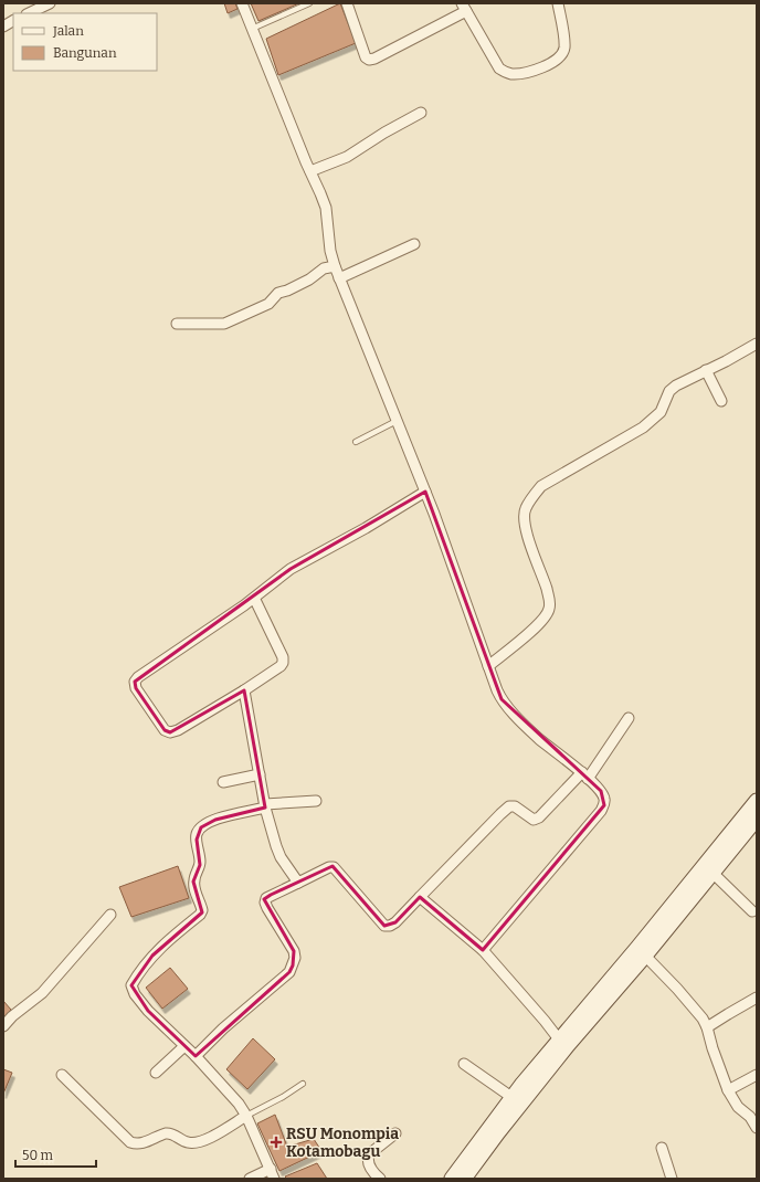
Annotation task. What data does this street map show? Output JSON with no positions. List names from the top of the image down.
{
  "places": {
    "health": ["RSU Monompia Kotamobagu"]
  },
  "legend": ["Jalan", "Bangunan"],
  "scale_bar": "50 m"
}
